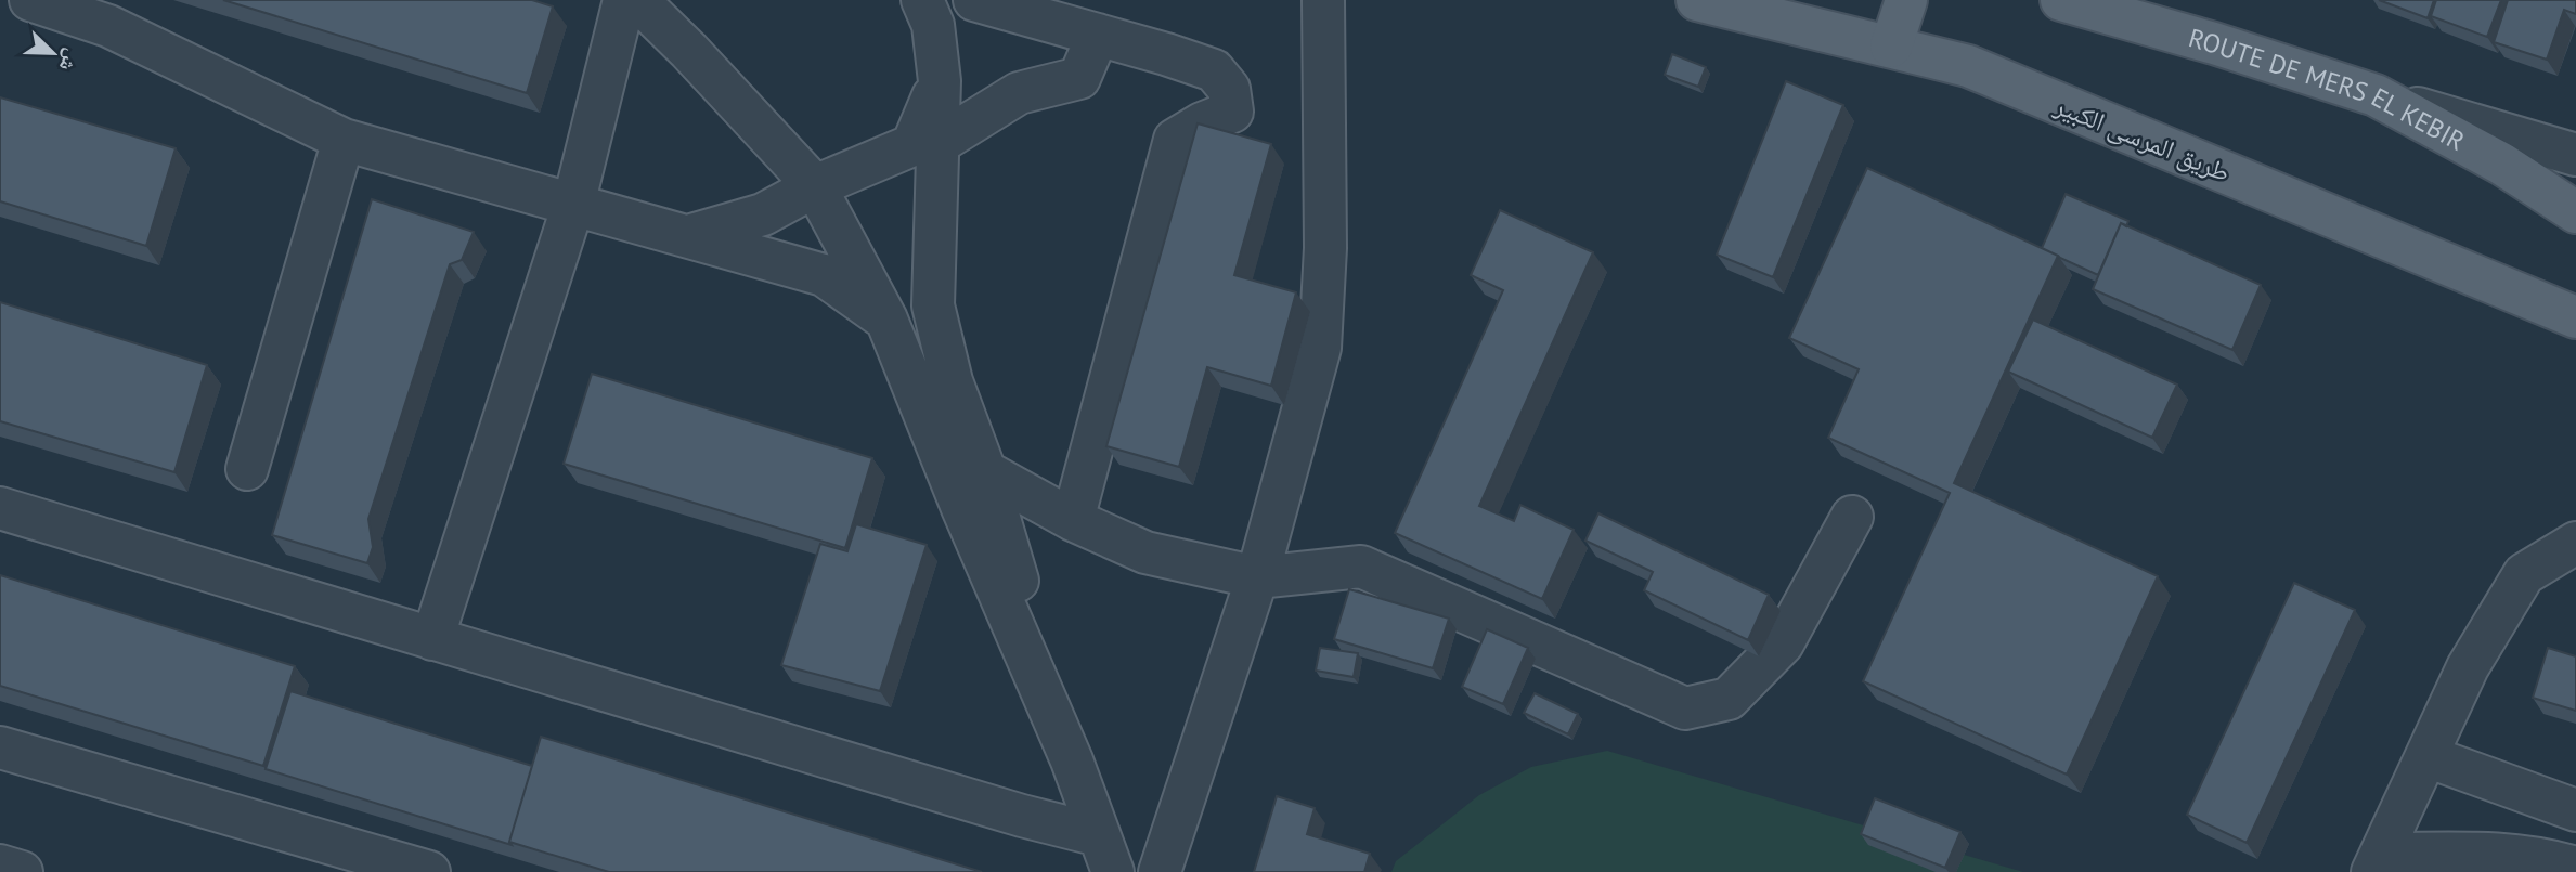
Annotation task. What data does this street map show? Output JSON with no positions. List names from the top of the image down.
{
  "streets": {
    "main road": ["ROUTE DE MERS EL KEBIR", "طريق المرسى الكبير"]
  },
  "north": "bottom right"
}
